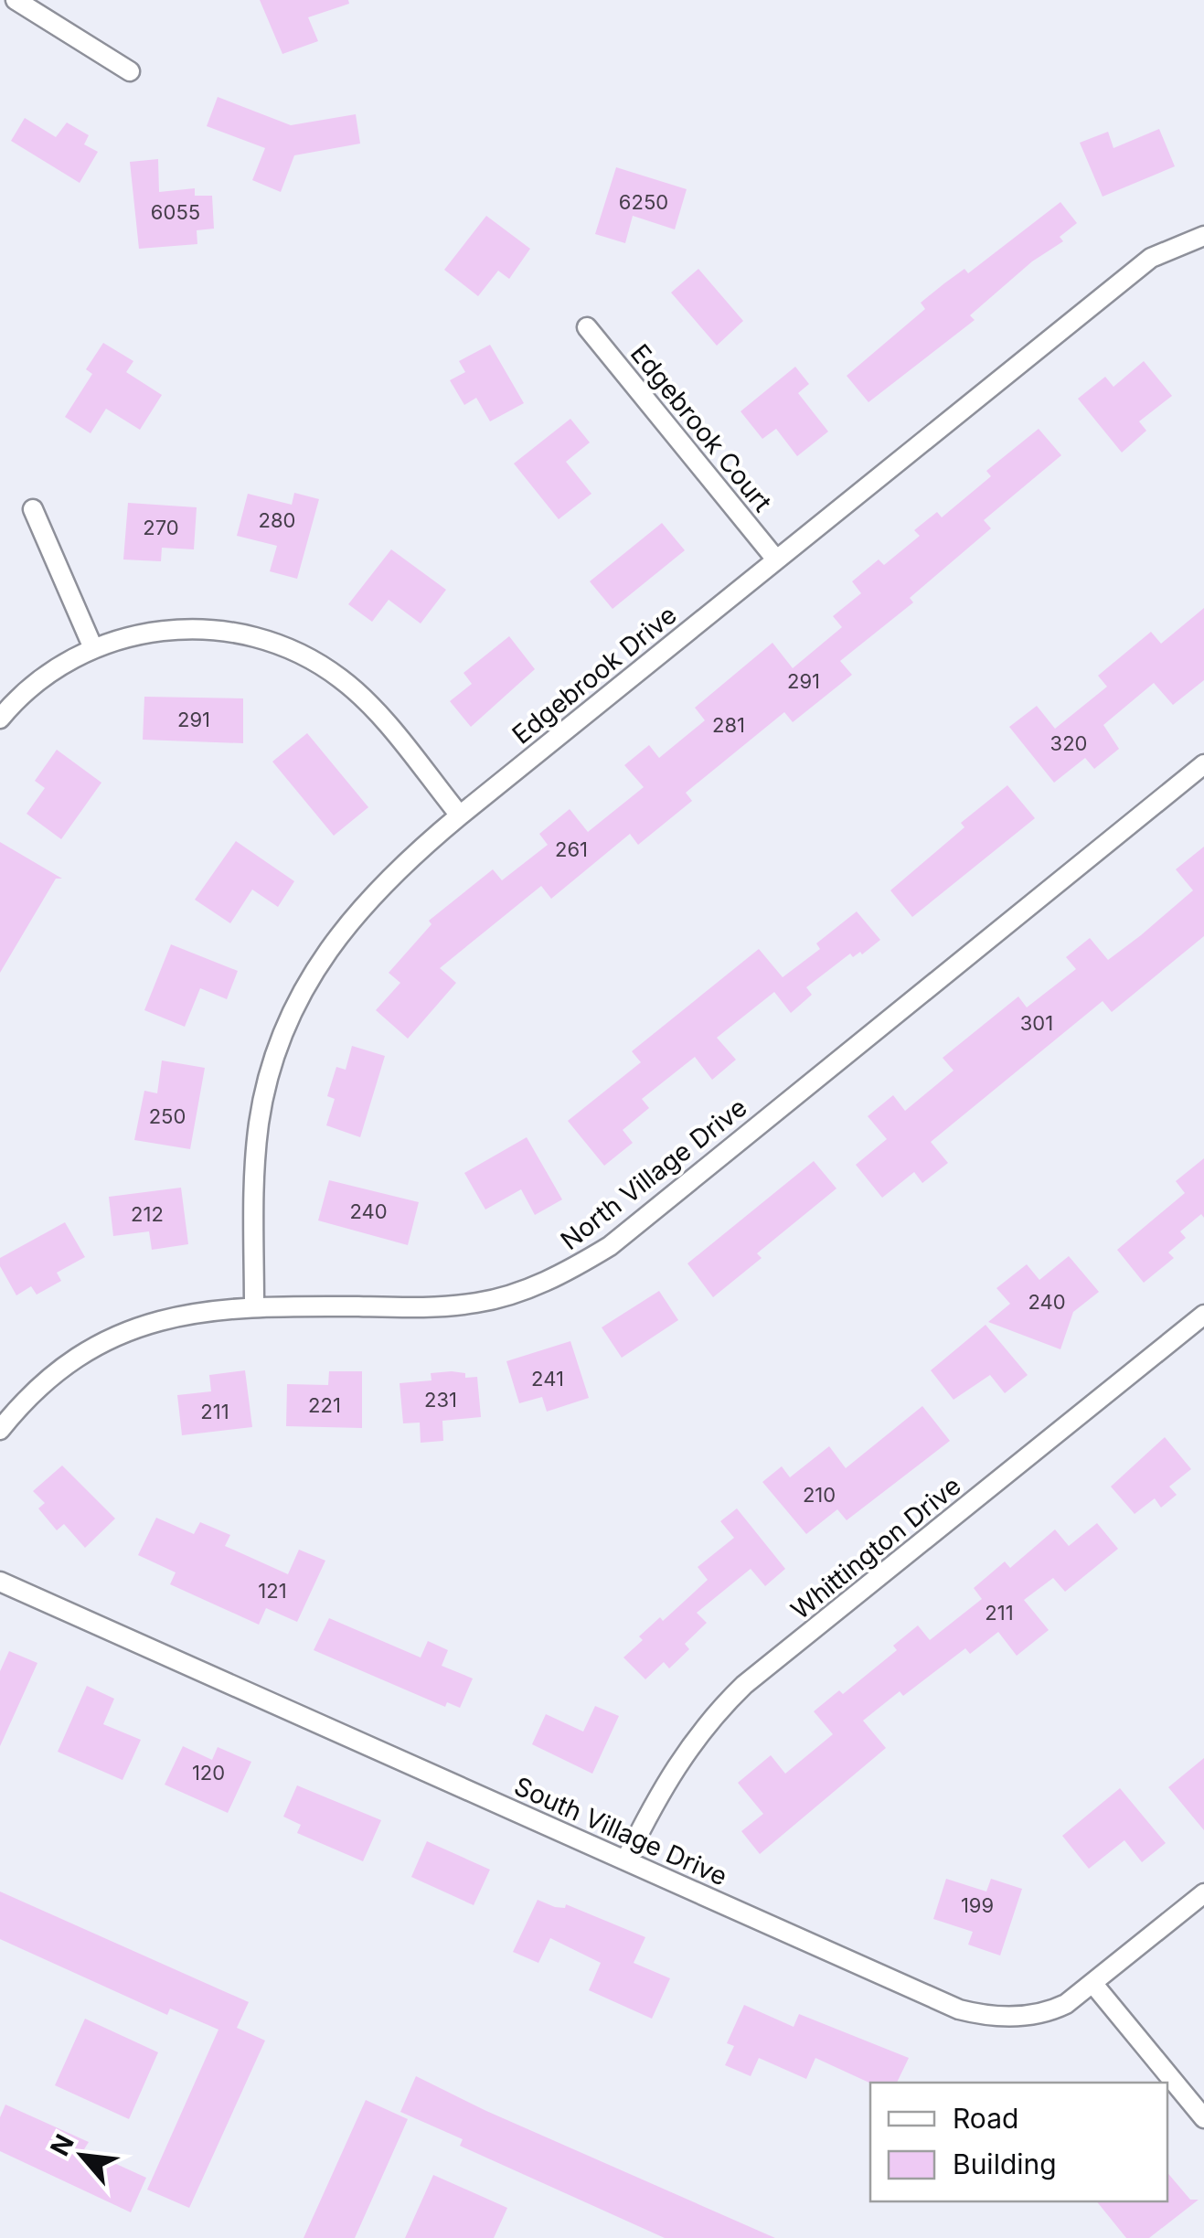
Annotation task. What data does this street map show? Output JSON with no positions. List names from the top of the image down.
{
  "streets": {
    "street": [
      "Edgebrook Court",
      "Edgebrook Drive",
      "North Village Drive",
      "Whittington Drive",
      "South Village Drive"
    ]
  },
  "crossings": [
    ["Edgebrook Court", "Edgebrook Drive"],
    ["Edgebrook Drive", "North Village Drive"],
    ["Whittington Drive", "South Village Drive"]
  ],
  "house_numbers": [
    "6250",
    "6055",
    "280",
    "270",
    "291",
    "291",
    "281",
    "320",
    "261",
    "301",
    "250",
    "240",
    "212",
    "240",
    "241",
    "231",
    "221",
    "211",
    "210",
    "121",
    "211",
    "120",
    "199"
  ],
  "legend": ["Road", "Building"],
  "north": "top left"
}
